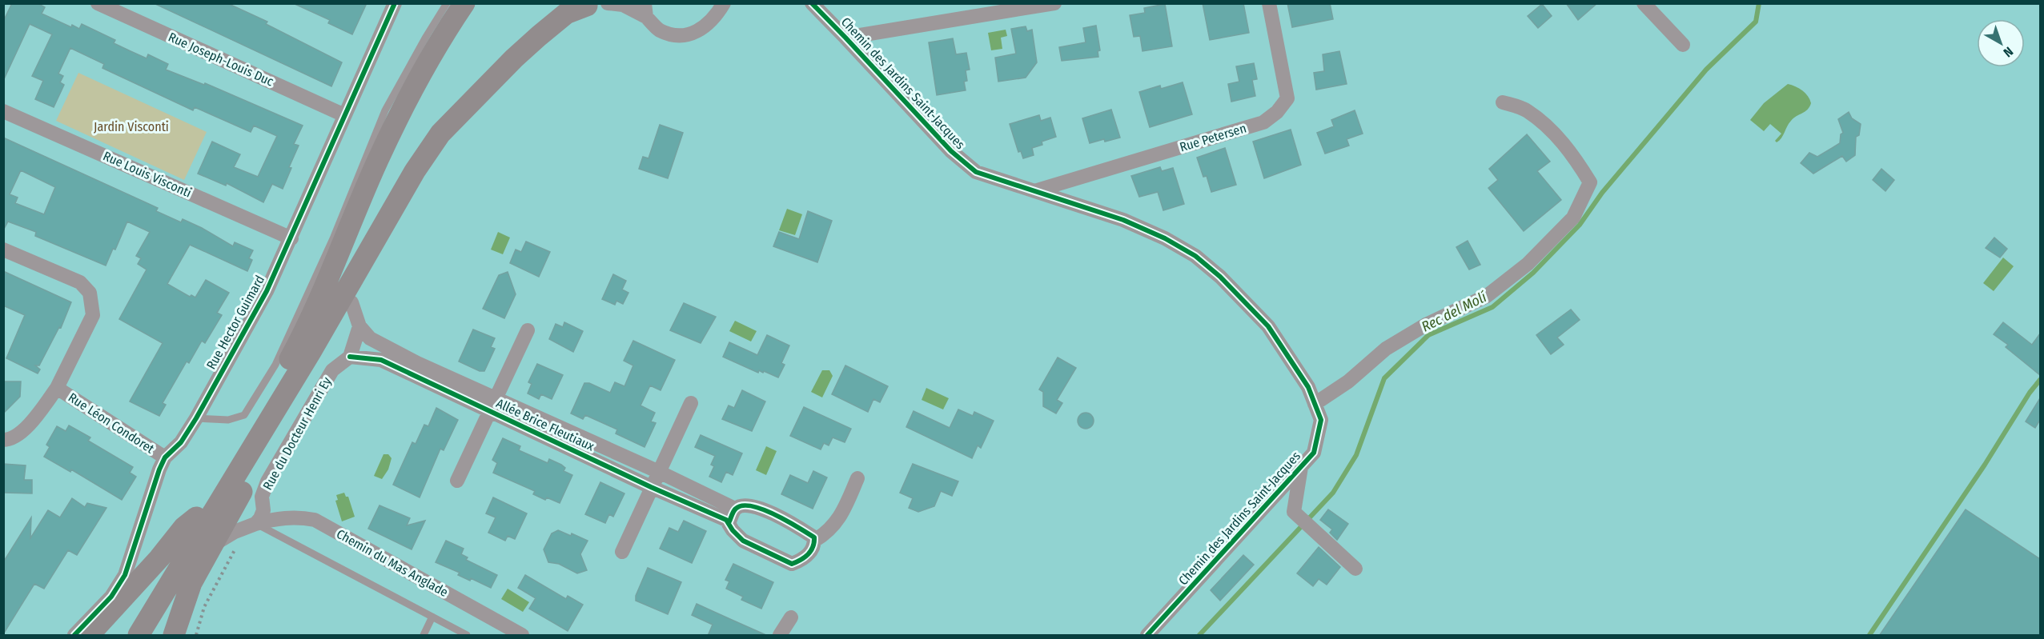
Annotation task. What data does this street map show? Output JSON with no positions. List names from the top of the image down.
{
  "streets": {
    "street": [
      "Rue Joseph-Louis Duc",
      "Chemin des Jardins Saint-Jacques",
      "Rue Petersen",
      "Rue Louis Visconti",
      "Rue Hector Guimard",
      "Rue Léon Condoret",
      "Allée Brice Fleutiaux",
      "Rue du Docteur Henri Ey",
      "Chemin du Mas Anglade"
    ]
  },
  "crossings": [
    ["Rue Joseph-Louis Duc", "Rue Hector Guimard"],
    ["Chemin des Jardins Saint-Jacques", "Rue Petersen"],
    ["Rue Louis Visconti", "Rue Hector Guimard"],
    ["Rue Hector Guimard", "Rue Léon Condoret"],
    ["Allée Brice Fleutiaux", "Rue du Docteur Henri Ey"],
    ["Rue du Docteur Henri Ey", "Chemin du Mas Anglade"]
  ],
  "water": ["Rec del Molí"],
  "parks": ["Jardin Visconti"],
  "north": "bottom right"
}
